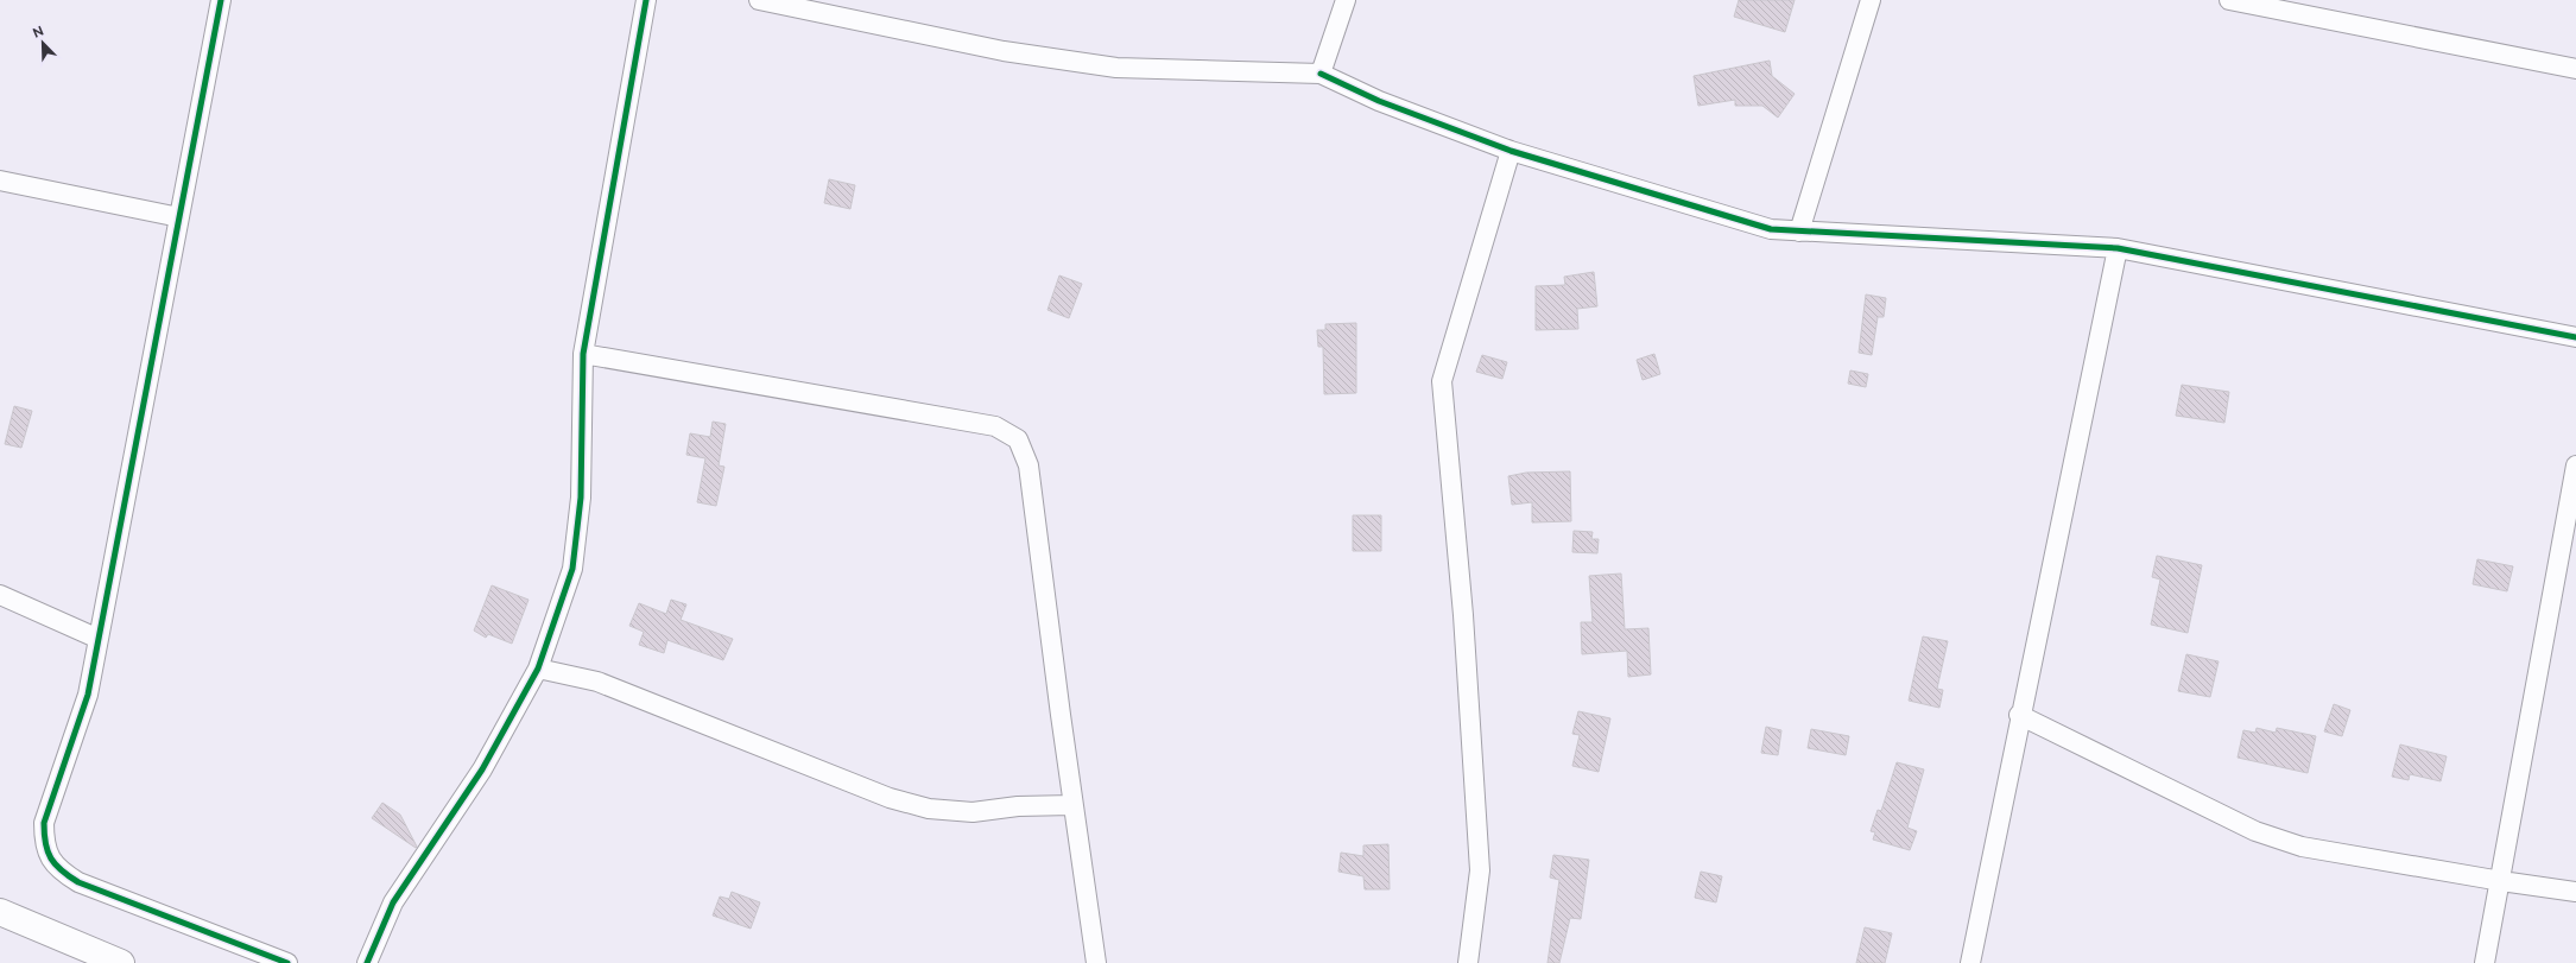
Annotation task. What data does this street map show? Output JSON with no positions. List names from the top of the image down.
{
  "north": "top left"
}
